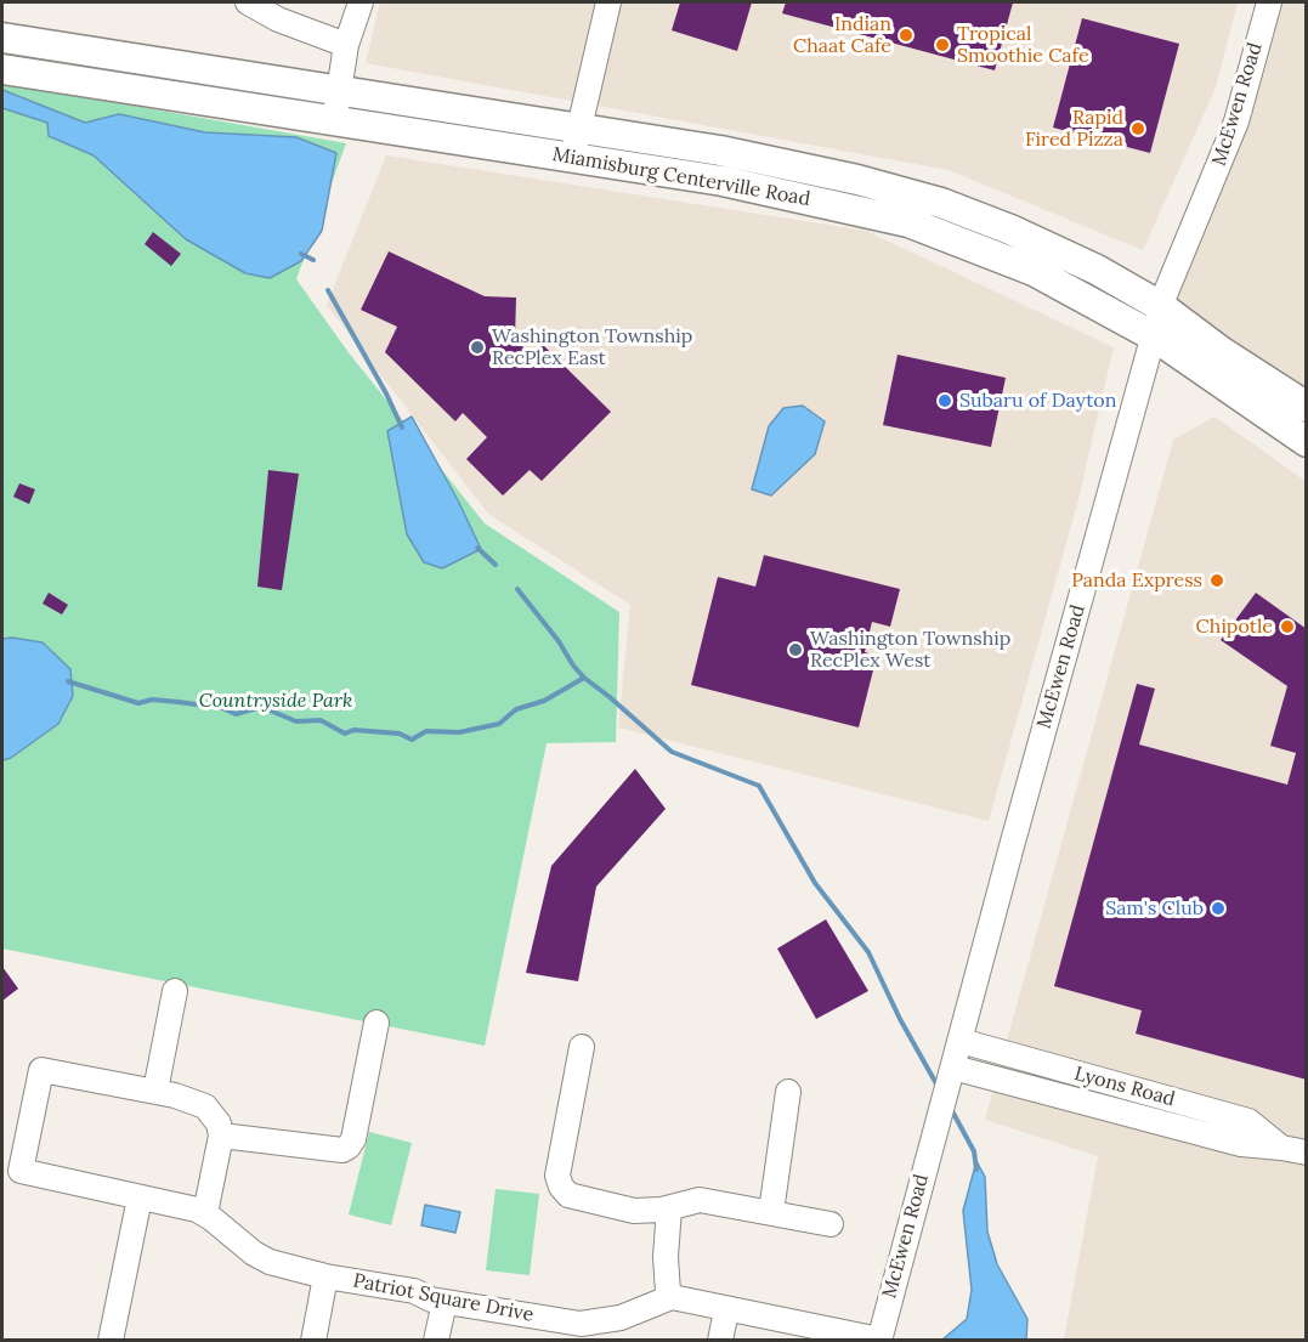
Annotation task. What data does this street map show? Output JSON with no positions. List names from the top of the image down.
{
  "streets": {
    "main road": ["Miamisburg Centerville Road"],
    "street": ["McEwen Road", "Lyons Road", "Patriot Square Drive"]
  },
  "crossings": [
    ["McEwen Road", "Miamisburg Centerville Road"],
    ["McEwen Road", "Lyons Road"]
  ],
  "parks": ["Countryside Park"],
  "places": [
    "Indian Chaat Cafe",
    "Tropical Smoothie Cafe",
    "Rapid Fired Pizza",
    "Washington Township RecPlex East",
    "Subaru of Dayton",
    "Panda Express",
    "Chipotle",
    "Washington Township RecPlex West",
    "Sam's Club"
  ]
}
